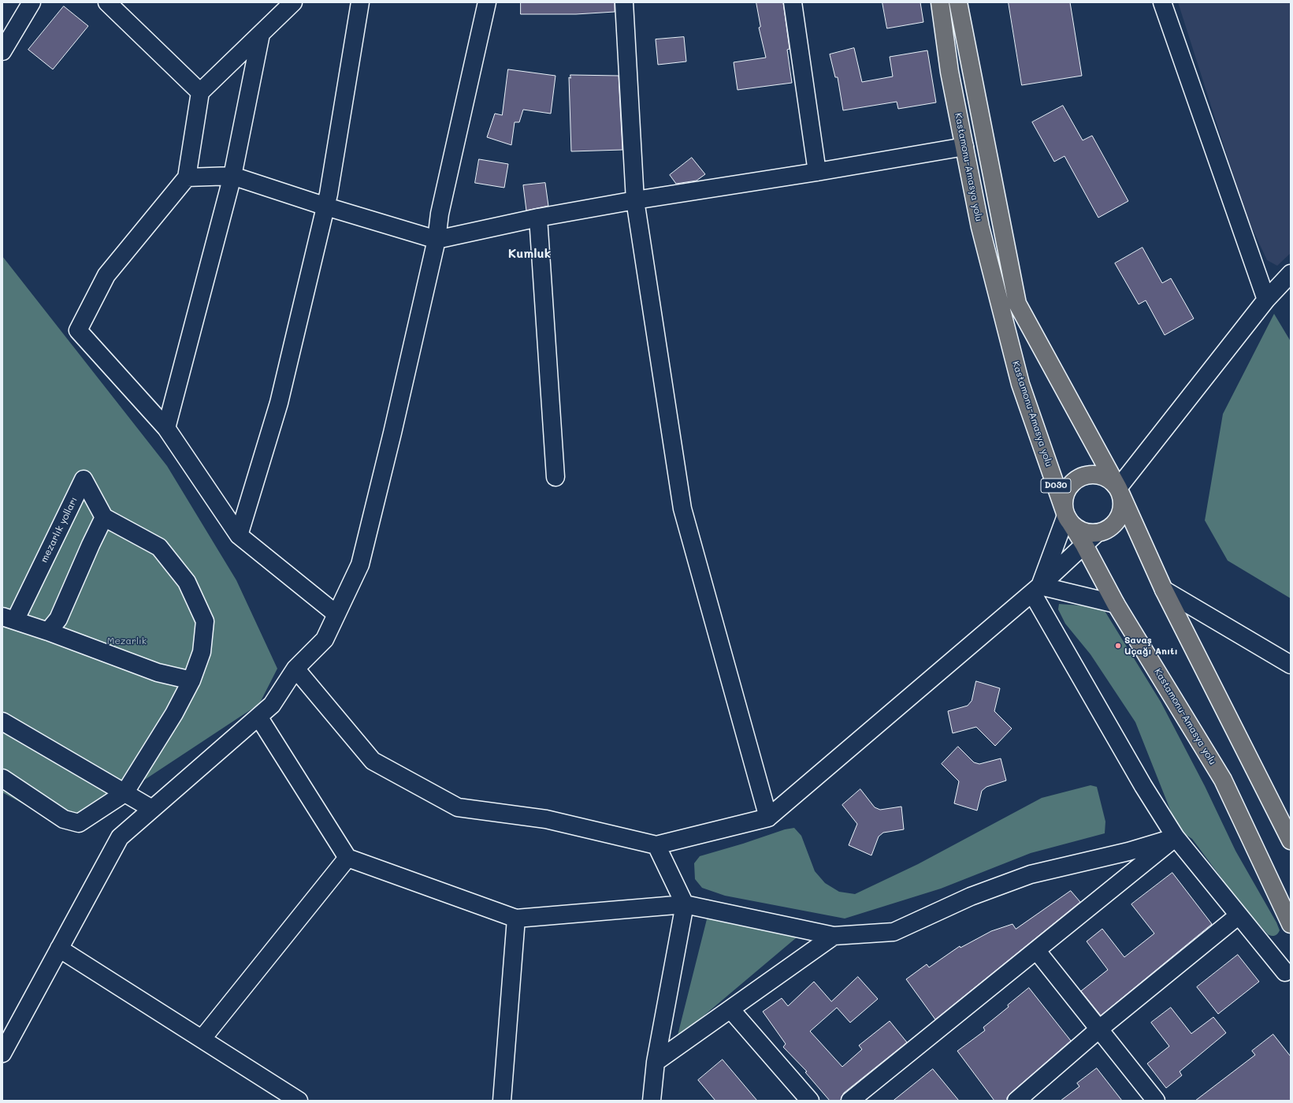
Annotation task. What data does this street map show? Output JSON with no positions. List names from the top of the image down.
{
  "streets": {
    "main road": ["Kastamonu-Amasya yolu", "D030"],
    "street": ["mezarlık yolları"]
  },
  "districts": ["Kumluk"],
  "parks": ["Mezarlık"],
  "places": ["Savaş Uçağı Anıtı"]
}
